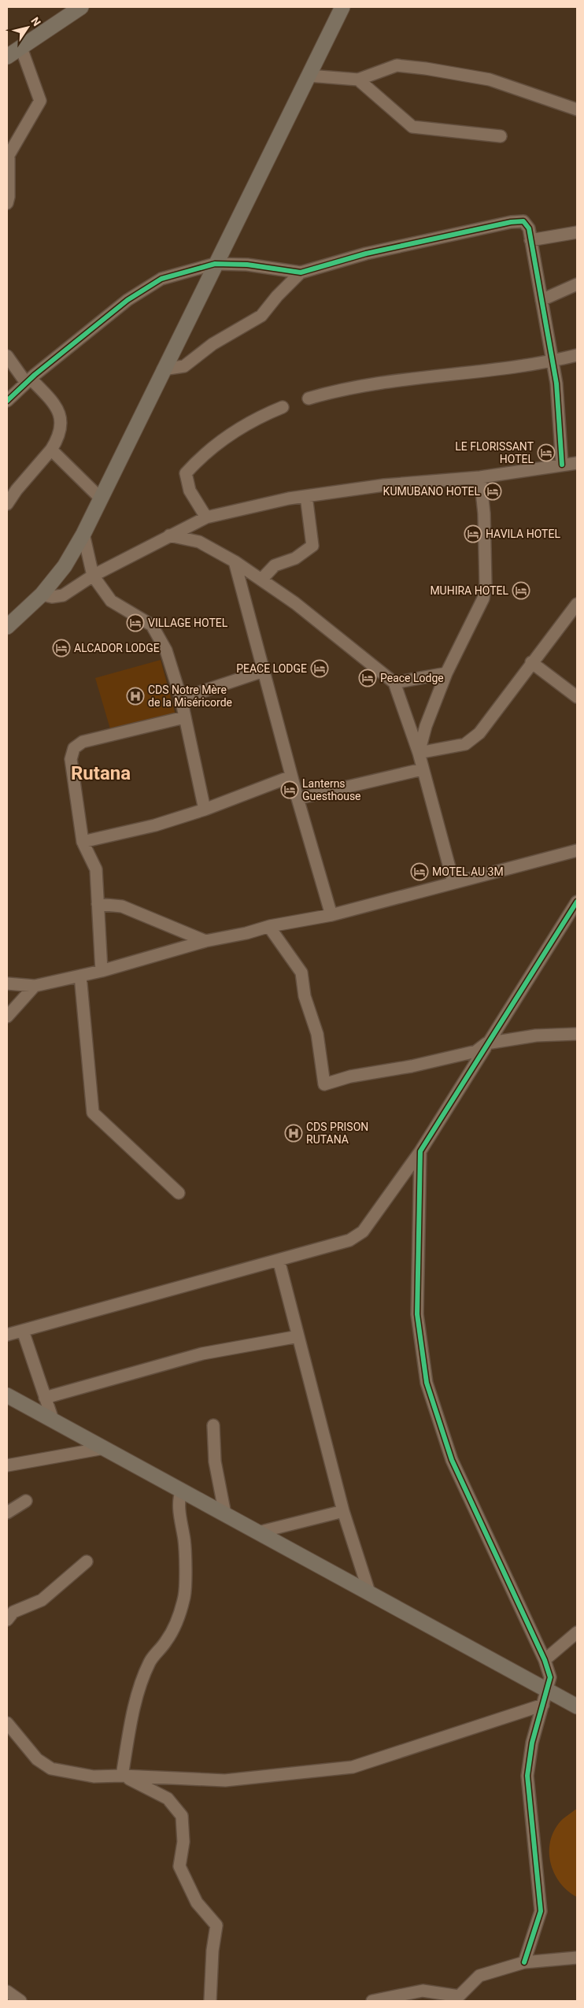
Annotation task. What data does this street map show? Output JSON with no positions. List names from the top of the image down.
{
  "districts": ["Rutana"],
  "places": {
    "hotel": [
      "LE FLORISSANT HOTEL",
      "KUMUBANO HOTEL",
      "HAVILA HOTEL",
      "MUHIRA HOTEL",
      "VILLAGE HOTEL",
      "ALCADOR LODGE",
      "PEACE LODGE",
      "Peace Lodge",
      "Lanterns Guesthouse",
      "MOTEL AU 3M"
    ],
    "hospital": ["CDS Notre Mère de la Miséricorde", "CDS PRISON RUTANA"]
  },
  "north": "top right"
}
